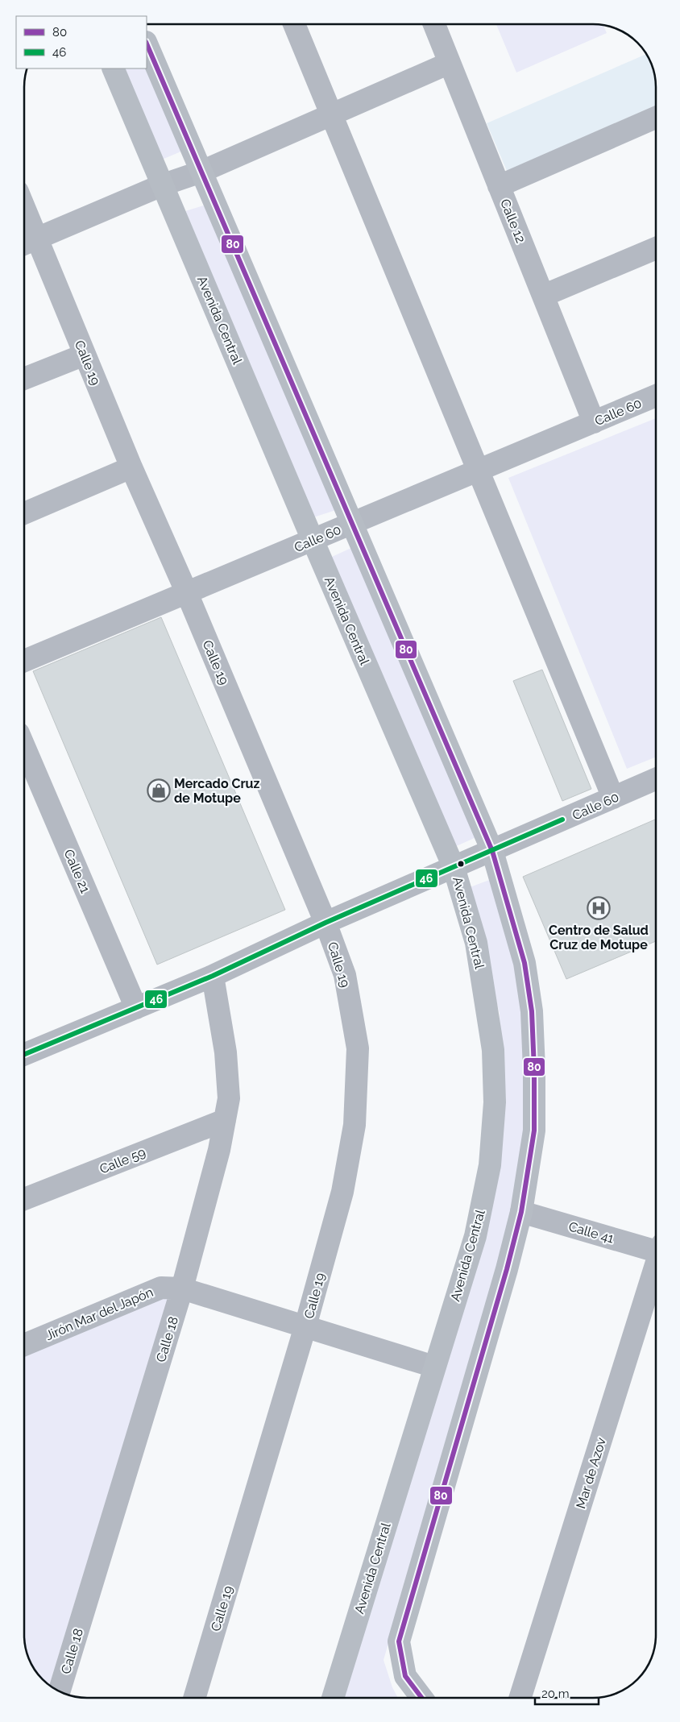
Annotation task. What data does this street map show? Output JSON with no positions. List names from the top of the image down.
{
  "streets": {
    "main road": ["Avenida Central"],
    "street": [
      "Calle 12",
      "Calle 19",
      "Calle 60",
      "Calle 21",
      "Calle 59",
      "Calle 41",
      "Jirón Mar del Japón",
      "Calle 18",
      "Mar de Azov"
    ]
  },
  "crossings": [
    ["Calle 12", "Calle 60"],
    ["Avenida Central", "Calle 60"],
    ["Avenida Central", "Jirón Mar del Japón"],
    ["Calle 19", "Calle 60"],
    ["Calle 19", "Jirón Mar del Japón"],
    ["Calle 60", "Calle 21"],
    ["Calle 60", "Calle 18"],
    ["Calle 59", "Calle 18"],
    ["Jirón Mar del Japón", "Calle 18"]
  ],
  "places": {
    "shop": ["Mercado Cruz de Motupe"],
    "hospital": ["Centro de Salud Cruz de Motupe"]
  },
  "lines": ["transit line 80", "transit line 46"],
  "legend": ["80", "46"],
  "scale_bar": "20 m"
}
